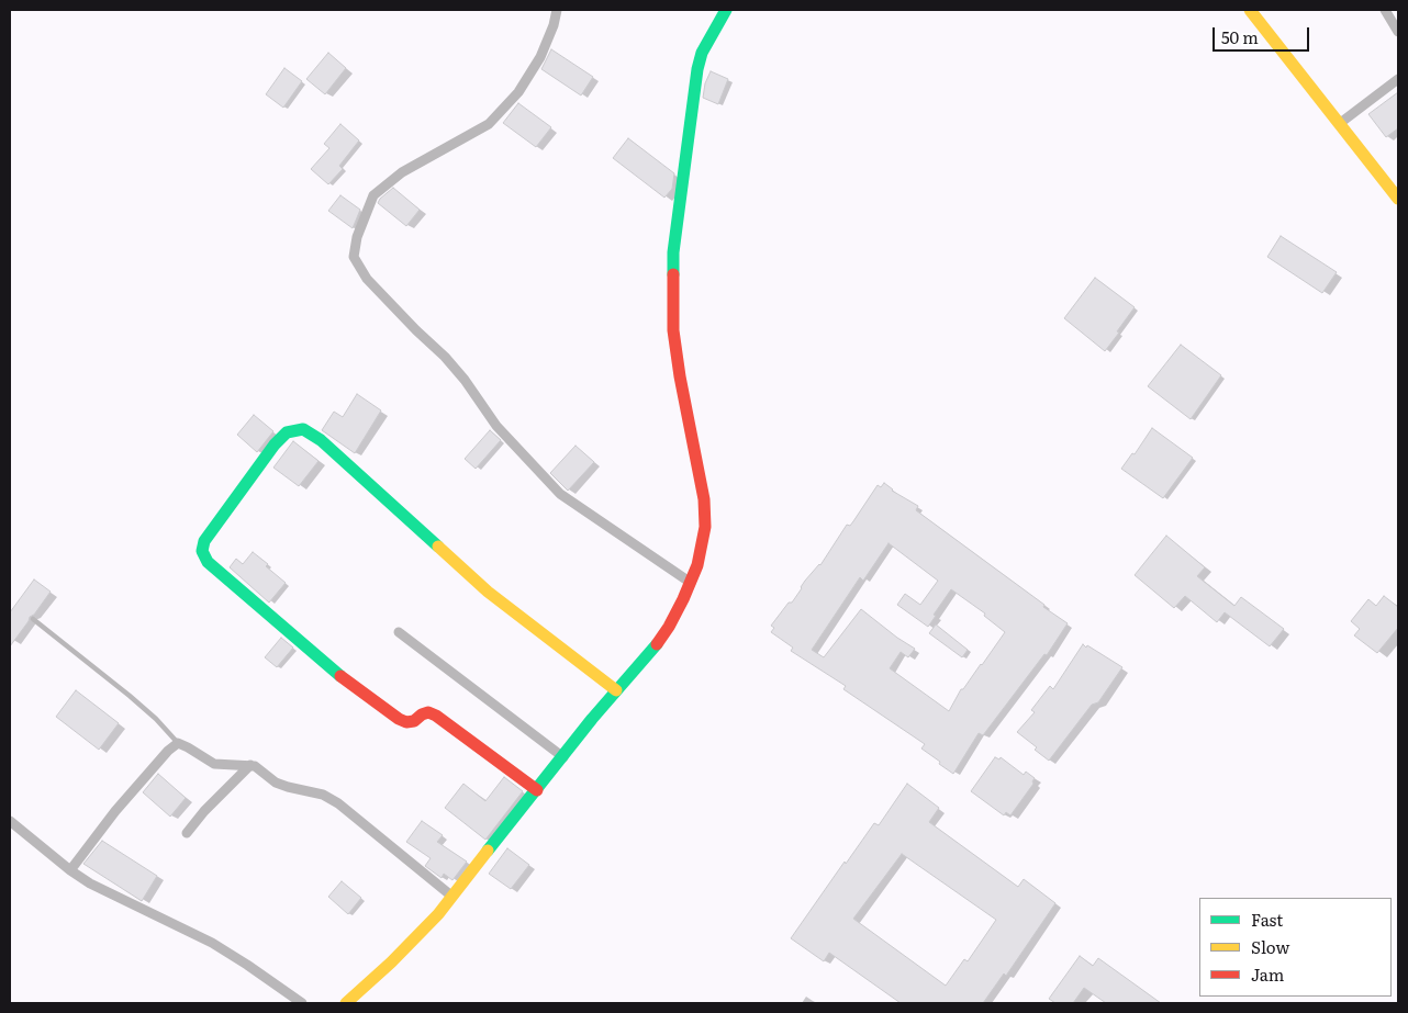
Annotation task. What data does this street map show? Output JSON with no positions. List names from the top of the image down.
{
  "legend": ["Fast", "Slow", "Jam"],
  "scale_bar": "50 m"
}
